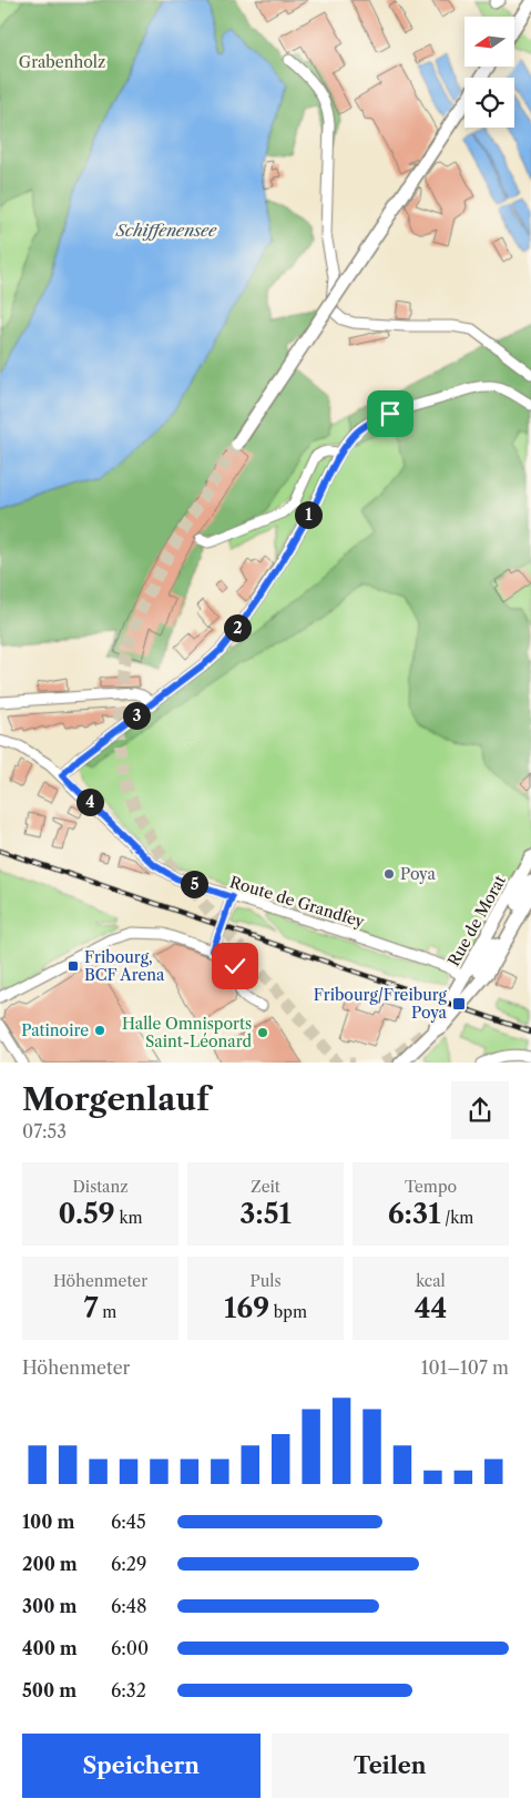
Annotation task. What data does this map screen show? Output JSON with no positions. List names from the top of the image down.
{
  "streets": {
    "main road": ["Rue de Morat"],
    "street": ["Route de Grandfey"]
  },
  "crossings": [
    ["Route de Grandfey", "Rue de Morat"]
  ],
  "water": ["Schiffenensee"],
  "parks": ["Grabenholz"],
  "places": {
    "other": ["Poya", "Patinoire", "Halle Omnisports Saint-Léonard"],
    "transit": ["Fribourg, BCF Arena", "Fribourg/Freiburg Poya"]
  },
  "north": "left",
  "page": {
    "pins": [
      "1",
      "2",
      "3",
      "4",
      "5"
    ],
    "heading": ["Morgenlauf", "07:53"],
    "stats": [
      ["Distanz", "0.59 km"],
      ["Zeit", "3:51"],
      ["Tempo", "6:31 /km"],
      ["Höhenmeter", "7 m"],
      ["Puls", "169 bpm"],
      ["kcal", "44"]
    ],
    "chart": ["Höhenmeter", "101–107 m"],
    "list": [
      {
        "name": "100 m",
        "note": "6:45"
      },
      {
        "name": "200 m",
        "note": "6:29"
      },
      {
        "name": "300 m",
        "note": "6:48"
      },
      {
        "name": "400 m",
        "note": "6:00"
      },
      {
        "name": "500 m",
        "note": "6:32"
      }
    ],
    "buttons": ["Speichern", "Teilen"]
  }
}
